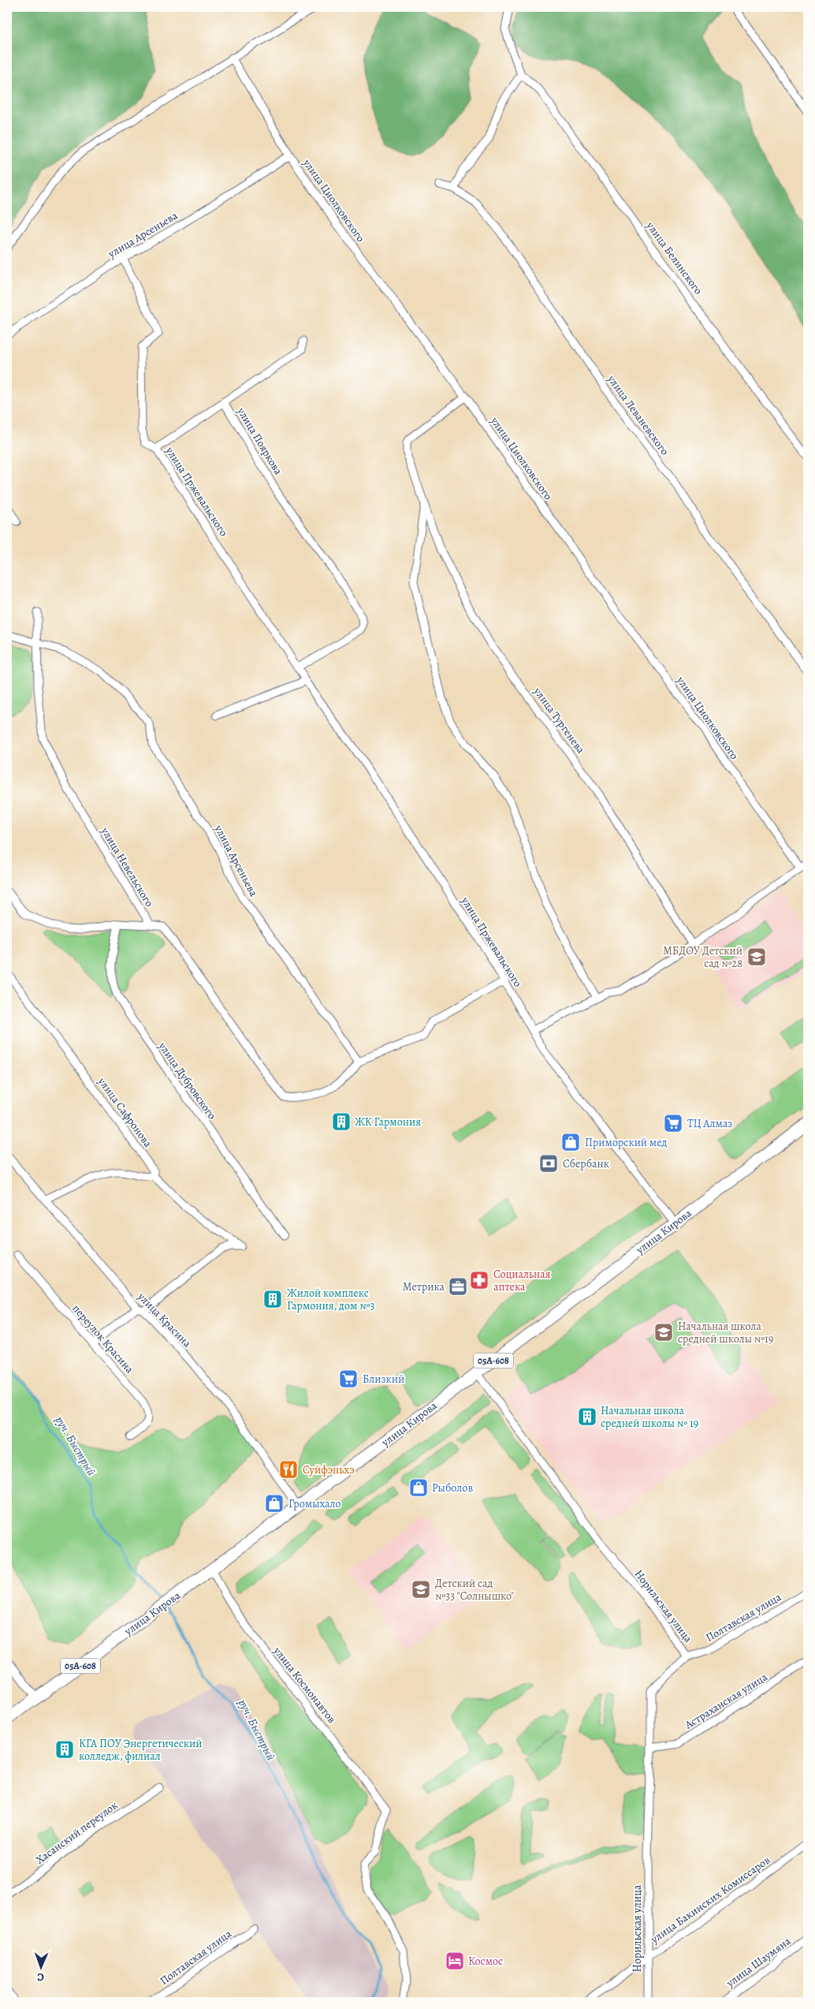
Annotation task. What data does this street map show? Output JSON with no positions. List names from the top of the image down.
{
  "streets": {
    "main road": ["улица Кирова", "05А-608"],
    "street": [
      "улица Циолковского",
      "улица Арсеньева",
      "улица Белинского",
      "улица Леваневского",
      "улица Пояркова",
      "улица Пржевальского",
      "улица Тургенева",
      "улица Невельского",
      "улица Дубровского",
      "улица Сафронова",
      "улица Красина",
      "переулок Красина",
      "Норильская улица",
      "Полтавская улица",
      "улица Космонавтов",
      "Астраханская улица",
      "Хасанский переулок",
      "улица Бакинских Комиссаров",
      "улица Шаумяна"
    ]
  },
  "crossings": [
    ["улица Циолковского", "улица Арсеньева"],
    ["улица Циолковского", "улица Тургенева"],
    ["улица Арсеньева", "улица Пржевальского"],
    ["улица Арсеньева", "улица Невельского"],
    ["улица Пояркова", "улица Пржевальского"],
    ["улица Пржевальского", "улица Кирова"],
    ["улица Сафронова", "улица Красина"],
    ["улица Кирова", "улица Красина"],
    ["улица Кирова", "Норильская улица"],
    ["улица Кирова", "улица Космонавтов"],
    ["Норильская улица", "Полтавская улица"],
    ["Норильская улица", "Астраханская улица"],
    ["Норильская улица", "улица Бакинских Комиссаров"]
  ],
  "water": ["руч. Быстрый"],
  "places": {
    "school or university": ["МБДОУ Детский сад №28", "Начальная школа средней школы №19", "Детский сад №33 \"Солнышко\""],
    "building": [
      "ЖК Гармония",
      "Жилой комплекс Гармония, дом №3",
      "Начальная школа средней школы № 19",
      "КГА ПОУ Энергетический колледж, филиал"
    ],
    "supermarket": ["ТЦ Алмаз", "Близкий"],
    "shop": ["Приморский мед", "Рыболов", "Громыхало"],
    "bank": ["Сбербанк"],
    "pharmacy": ["Социальная аптека"],
    "office": ["Метрика"],
    "restaurant": ["Суйфэньхэ"],
    "hotel": ["Космос"]
  },
  "north": "bottom"
}
